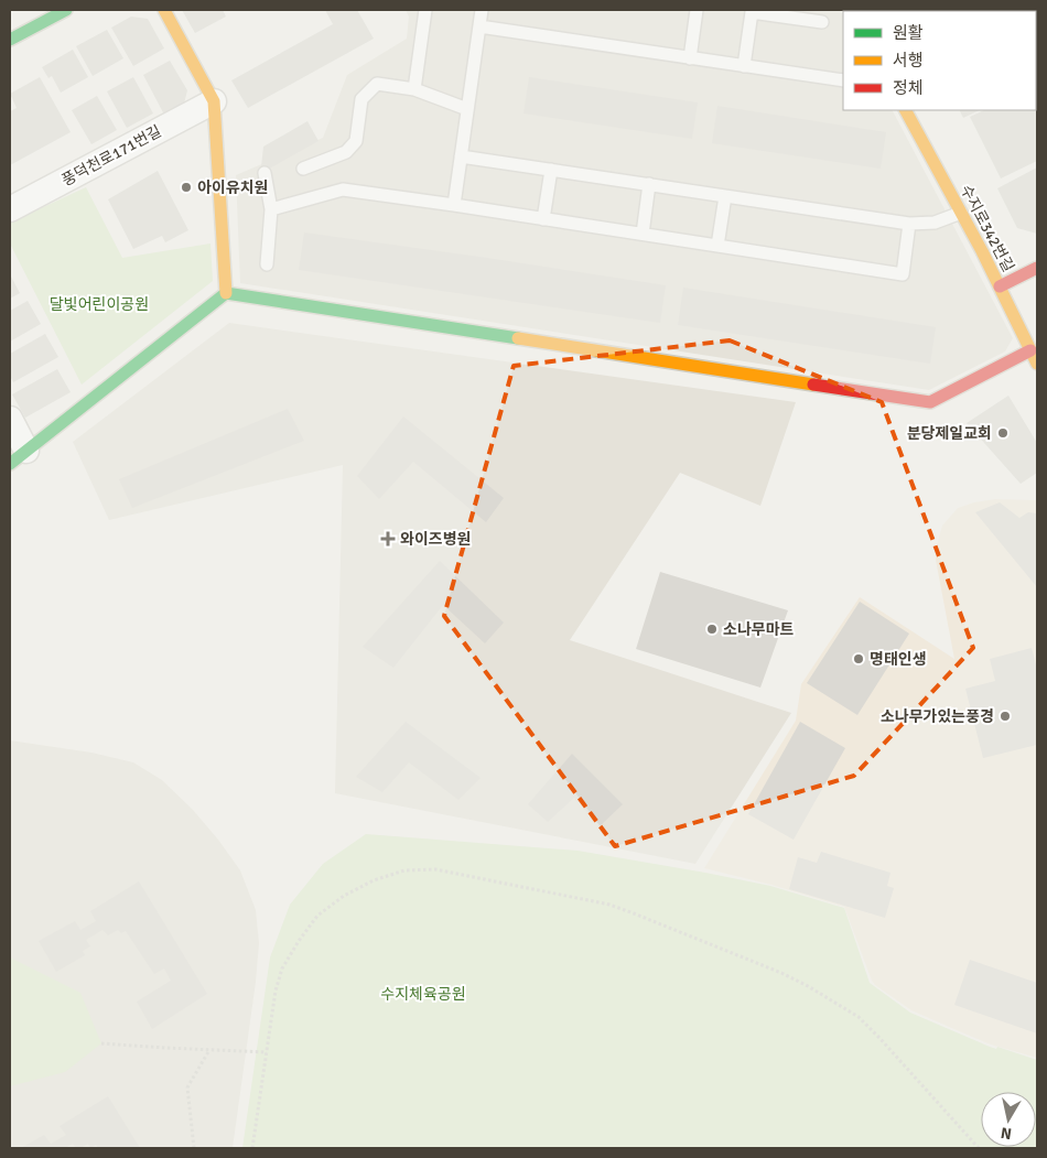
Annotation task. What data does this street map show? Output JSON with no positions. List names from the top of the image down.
{
  "streets": {
    "street": ["풍덕천로171번길", "수지로342번길"]
  },
  "parks": ["달빛어린이공원", "수지체육공원"],
  "places": {
    "other": [
      "아이유치원",
      "분당제일교회",
      "소나무마트",
      "명태인생",
      "소나무가있는풍경"
    ],
    "health": ["와이즈병원"]
  },
  "legend": ["원활", "서행", "정체"],
  "north": "bottom"
}
